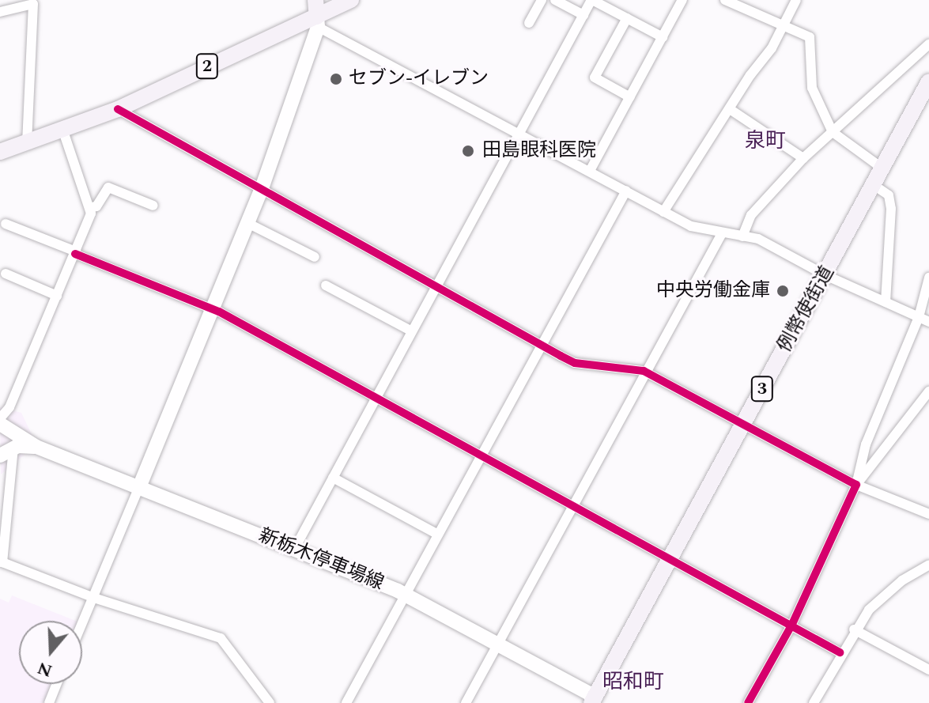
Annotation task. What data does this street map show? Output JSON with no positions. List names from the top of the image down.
{
  "streets": {
    "main road": [
      "2",
      "例幣使街道",
      "3",
      "新栃木停車場線"
    ]
  },
  "crossings": [
    ["例幣使街道", "新栃木停車場線"]
  ],
  "districts": ["泉町", "昭和町"],
  "places": ["セブン-イレブン", "田島眼科医院", "中央労働金庫"],
  "north": "bottom"
}
